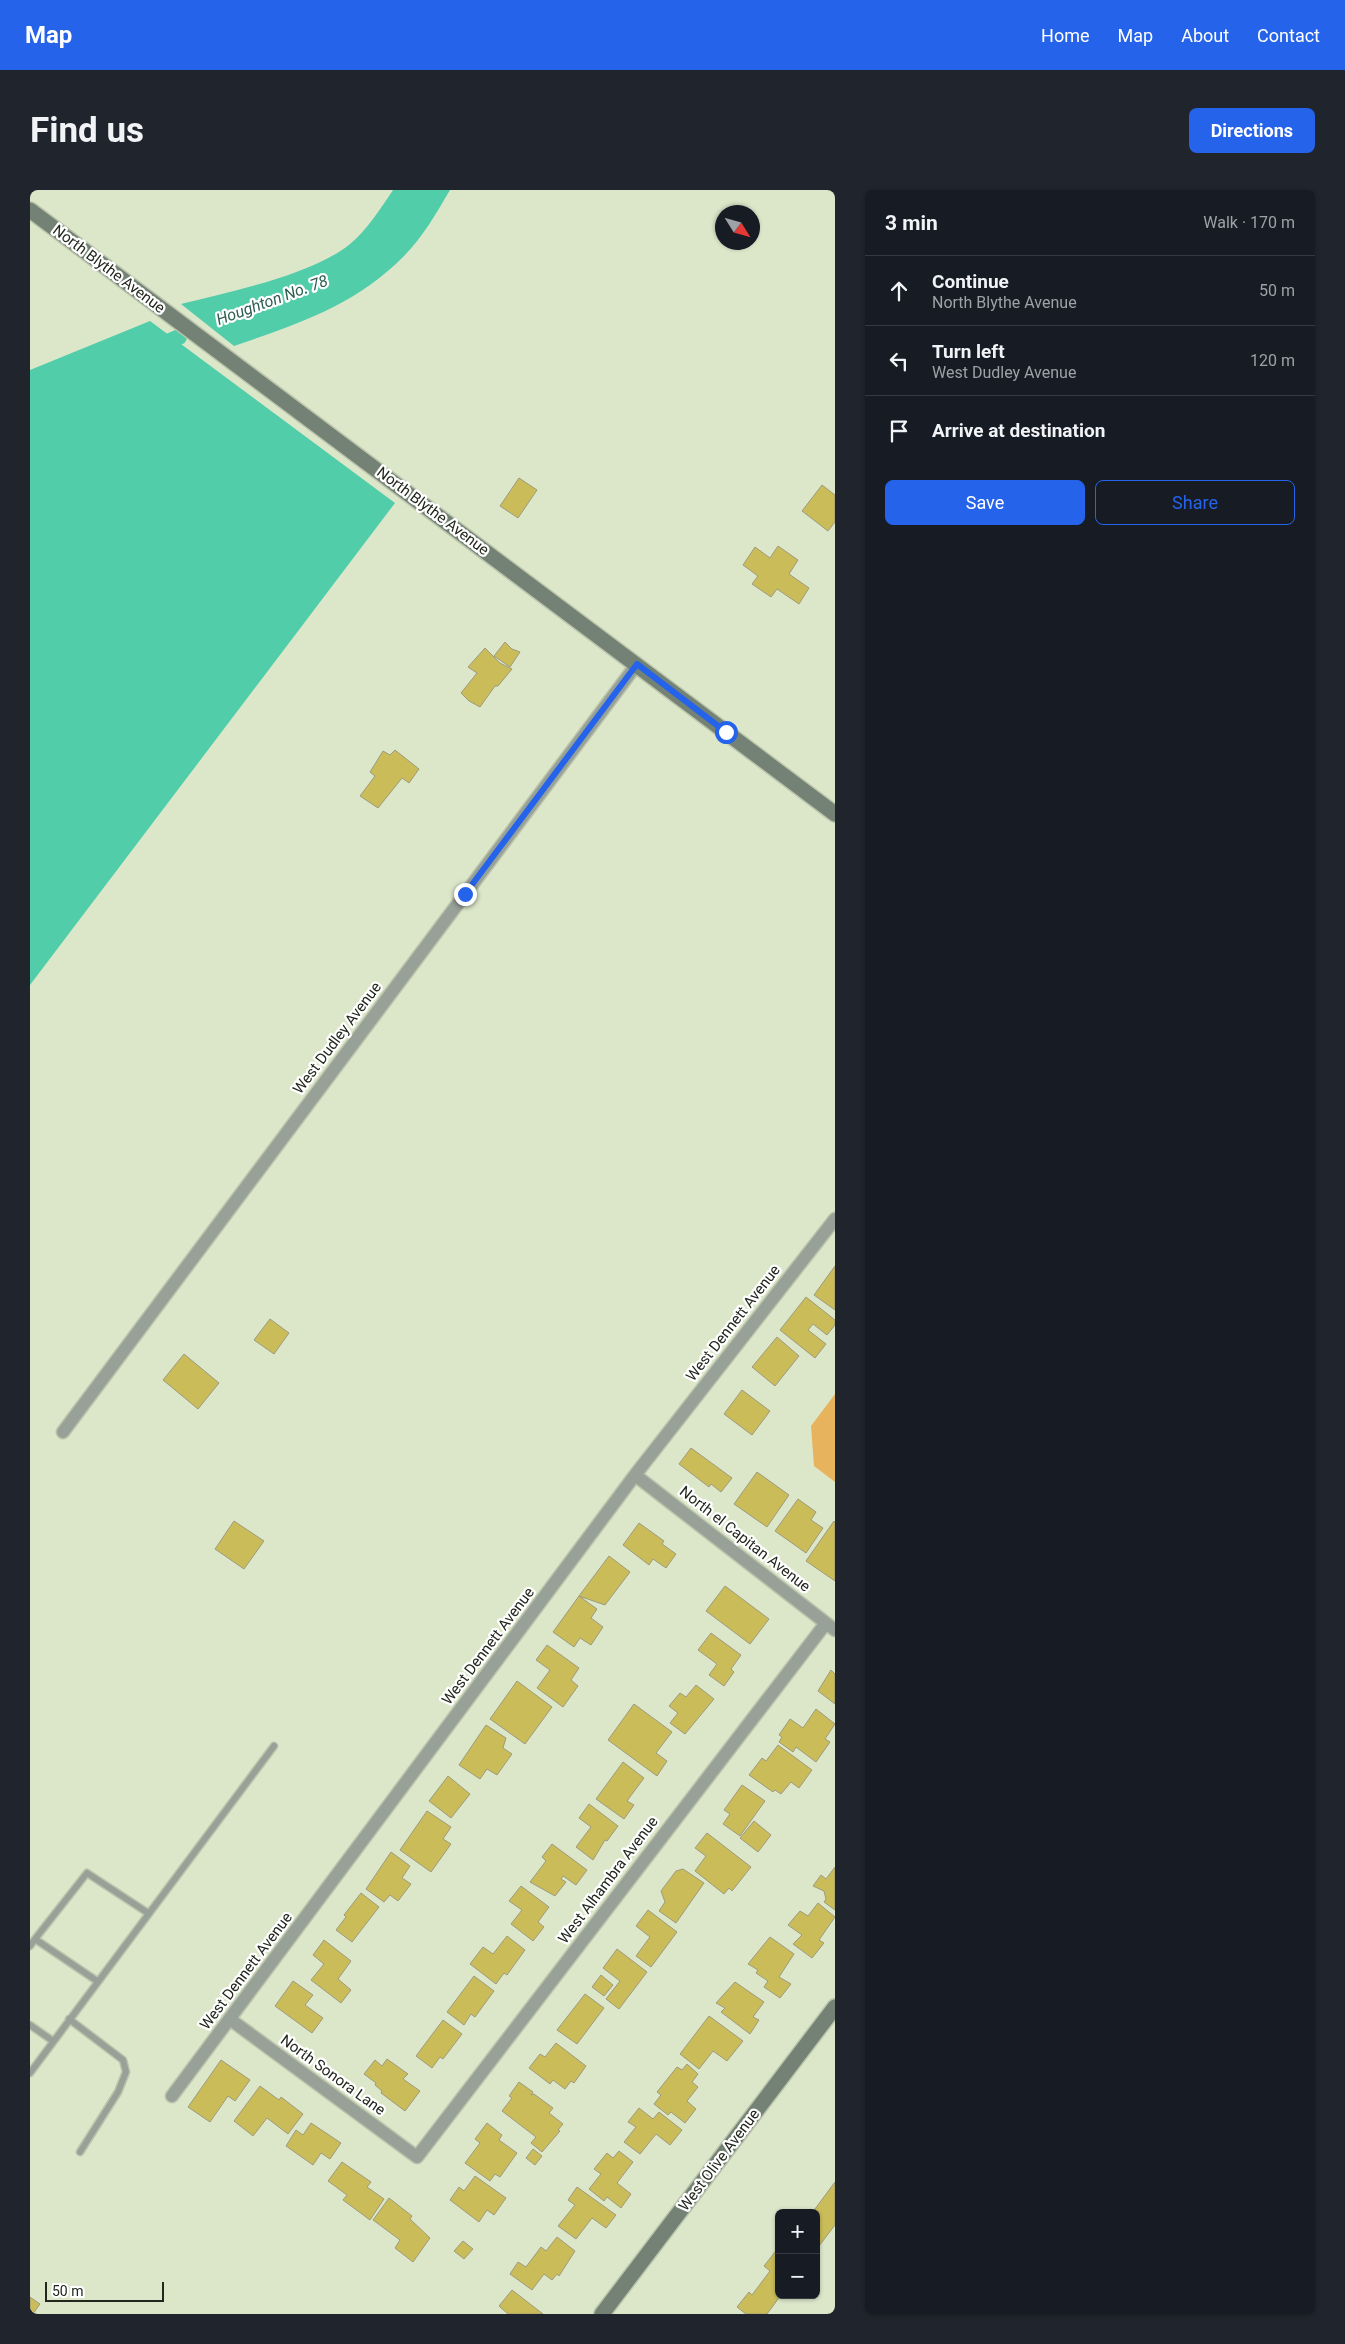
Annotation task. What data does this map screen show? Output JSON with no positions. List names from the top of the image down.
{
  "streets": {
    "street": [
      "North Blythe Avenue",
      "West Dudley Avenue",
      "West Dennett Avenue",
      "North el Capitan Avenue",
      "West Alhambra Avenue",
      "North Sonora Lane",
      "West Olive Avenue"
    ]
  },
  "crossings": [
    ["North Blythe Avenue", "West Dudley Avenue"],
    ["West Dennett Avenue", "North el Capitan Avenue"],
    ["West Dennett Avenue", "North Sonora Lane"],
    ["North el Capitan Avenue", "West Alhambra Avenue"],
    ["West Alhambra Avenue", "North Sonora Lane"]
  ],
  "water": ["Houghton No. 78"],
  "scale_bar": "50 m",
  "north": "bottom right",
  "page": {
    "header": "Map",
    "nav": [
      "Home",
      "Map",
      "About",
      "Contact"
    ],
    "buttons": [
      "Directions",
      ["Save", "Share"]
    ],
    "title": "Find us",
    "heading": ["3 min", "Walk · 170 m"],
    "list": [
      ["Continue", "North Blythe Avenue", "50 m"],
      ["Turn left", "West Dudley Avenue", "120 m"],
      "Arrive at destination"
    ],
    "map_buttons": ["+", "−"],
    "scale": "50 m"
  }
}
